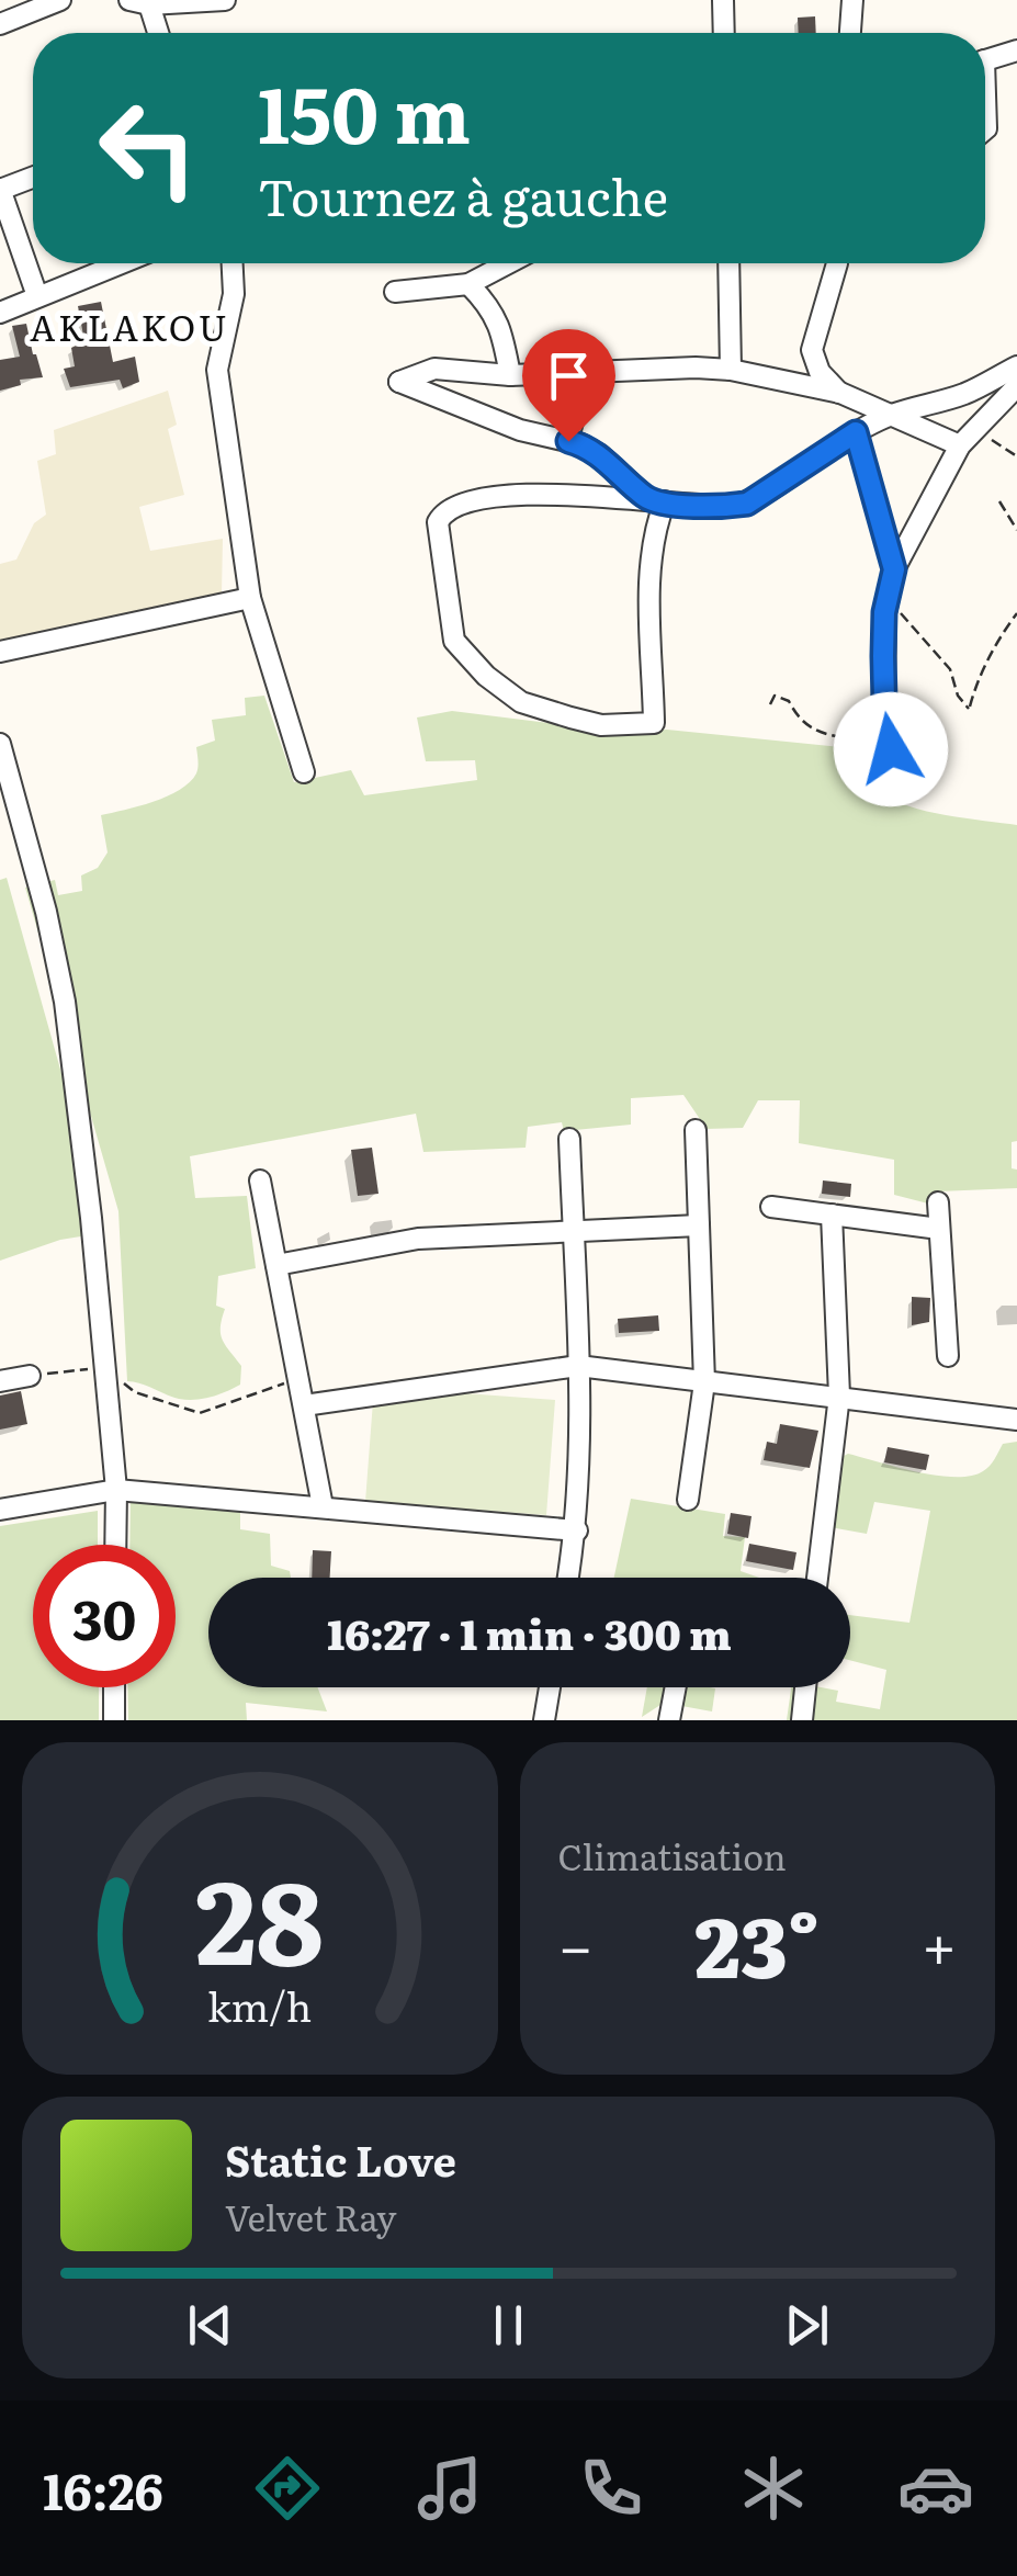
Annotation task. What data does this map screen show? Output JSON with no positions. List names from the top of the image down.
{
  "districts": ["AKLAKOU"],
  "page": {
    "turn": ["150 m", "Tournez à gauche"],
    "limit": "30",
    "trip": "16:27 · 1 min · 300 m",
    "tile": "Climatisation",
    "heat": ["−", "23°", "+"],
    "song": ["Static Love", "Velvet Ray"],
    "tabs": "16:26",
    "gauge": ["28", "km/h"]
  }
}
